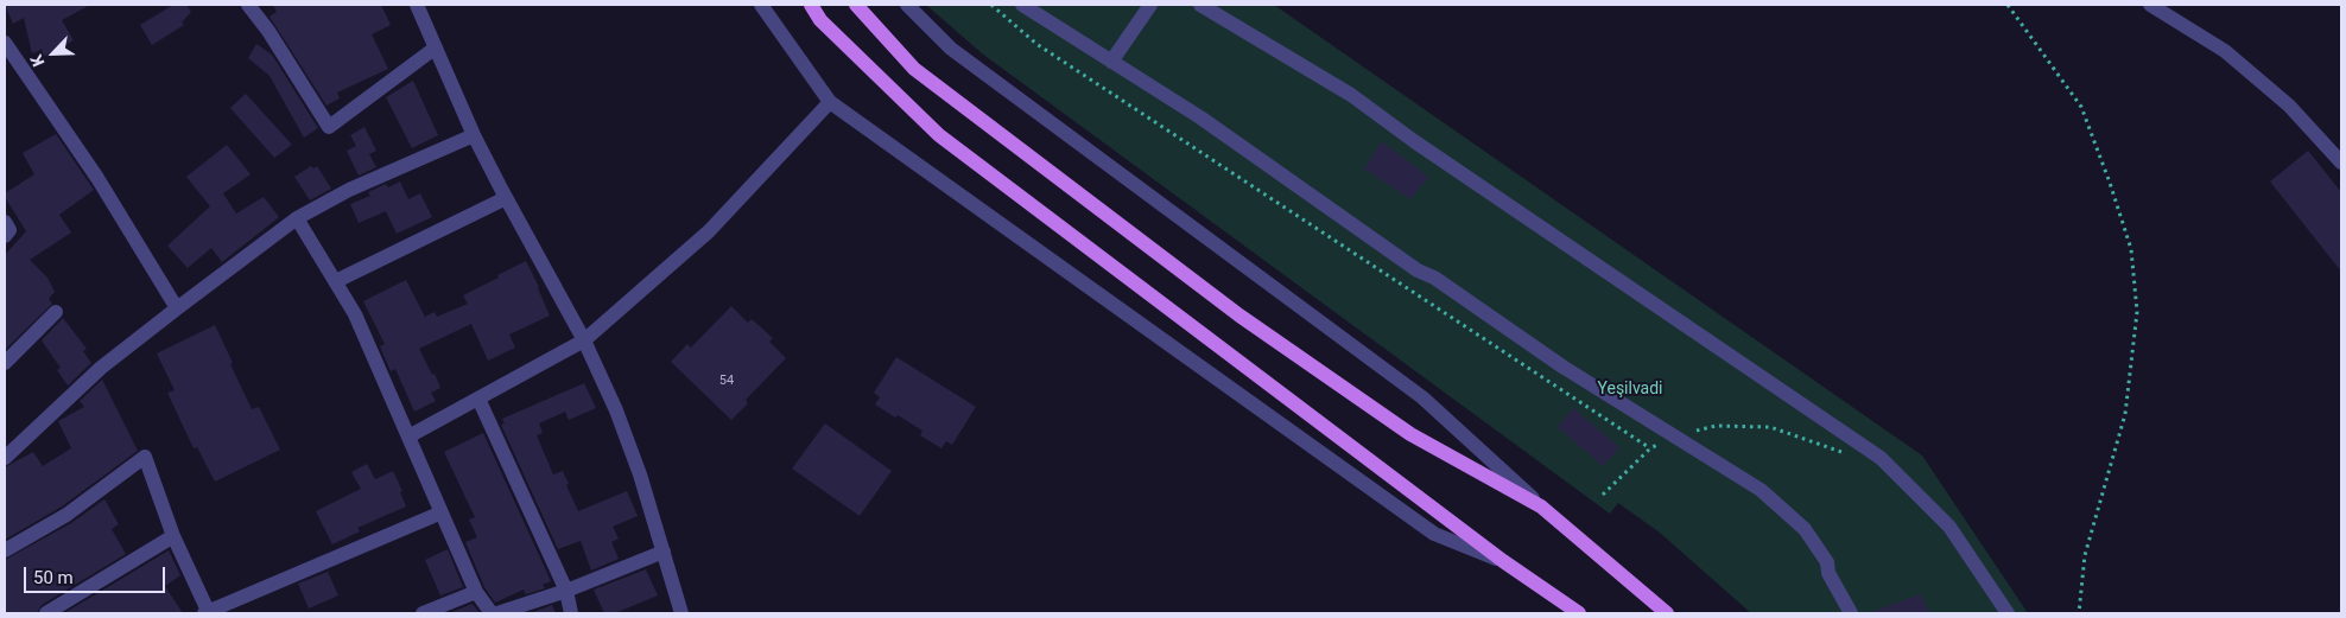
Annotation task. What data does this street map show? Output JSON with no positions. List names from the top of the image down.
{
  "parks": ["Yeşilvadi"],
  "house_numbers": ["54"],
  "scale_bar": "50 m",
  "north": "bottom left"
}
